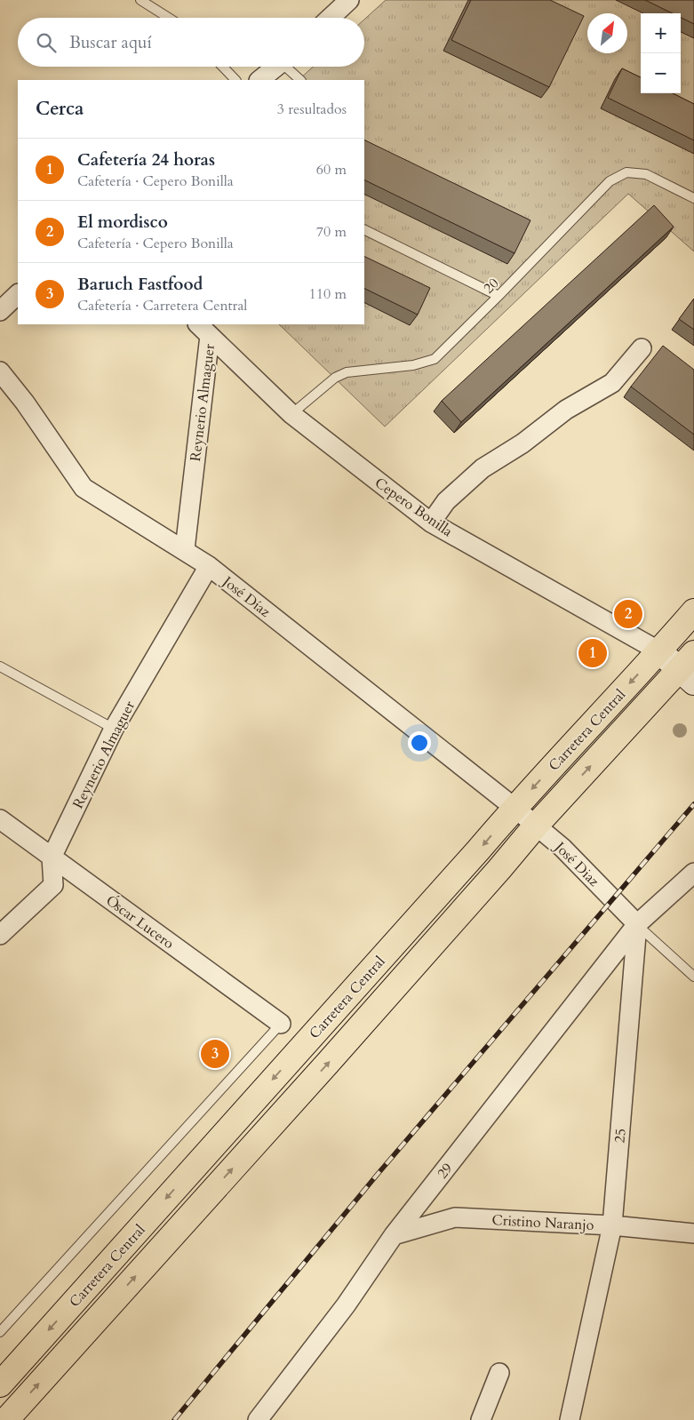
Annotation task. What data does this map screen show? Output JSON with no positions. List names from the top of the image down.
{
  "streets": {
    "main road": ["Carretera Central"],
    "street": [
      "Reynerio Almaguer",
      "Cepero Bonilla",
      "José Díaz",
      "José Diaz",
      "Óscar Lucero",
      "25",
      "29",
      "Cristino Naranjo"
    ],
    "lane": ["20"]
  },
  "crossings": [
    ["20", "Cepero Bonilla"],
    ["Reynerio Almaguer", "Cepero Bonilla"],
    ["Reynerio Almaguer", "José Díaz"],
    ["Reynerio Almaguer", "Óscar Lucero"],
    ["Cepero Bonilla", "Carretera Central"],
    ["José Díaz", "Carretera Central"],
    ["José Díaz", "José Diaz"],
    ["Carretera Central", "José Diaz"],
    ["José Diaz", "25"],
    ["José Diaz", "29"],
    ["25", "29"],
    ["25", "Cristino Naranjo"],
    ["29", "Cristino Naranjo"]
  ],
  "north": "top right",
  "page": {
    "map_buttons": ["+", "−"],
    "search": "Buscar aquí",
    "heading": ["Cerca", "3 resultados"],
    "list": [
      {
        "mark": "1",
        "name": "Cafetería 24 horas",
        "note": "Cafetería · Cepero Bonilla",
        "value": "60 m"
      },
      {
        "mark": "2",
        "name": "El mordisco",
        "note": "Cafetería · Cepero Bonilla",
        "value": "70 m"
      },
      {
        "mark": "3",
        "name": "Baruch Fastfood",
        "note": "Cafetería · Carretera Central",
        "value": "110 m"
      }
    ],
    "pins": ["2", "1", "3"]
  }
}
